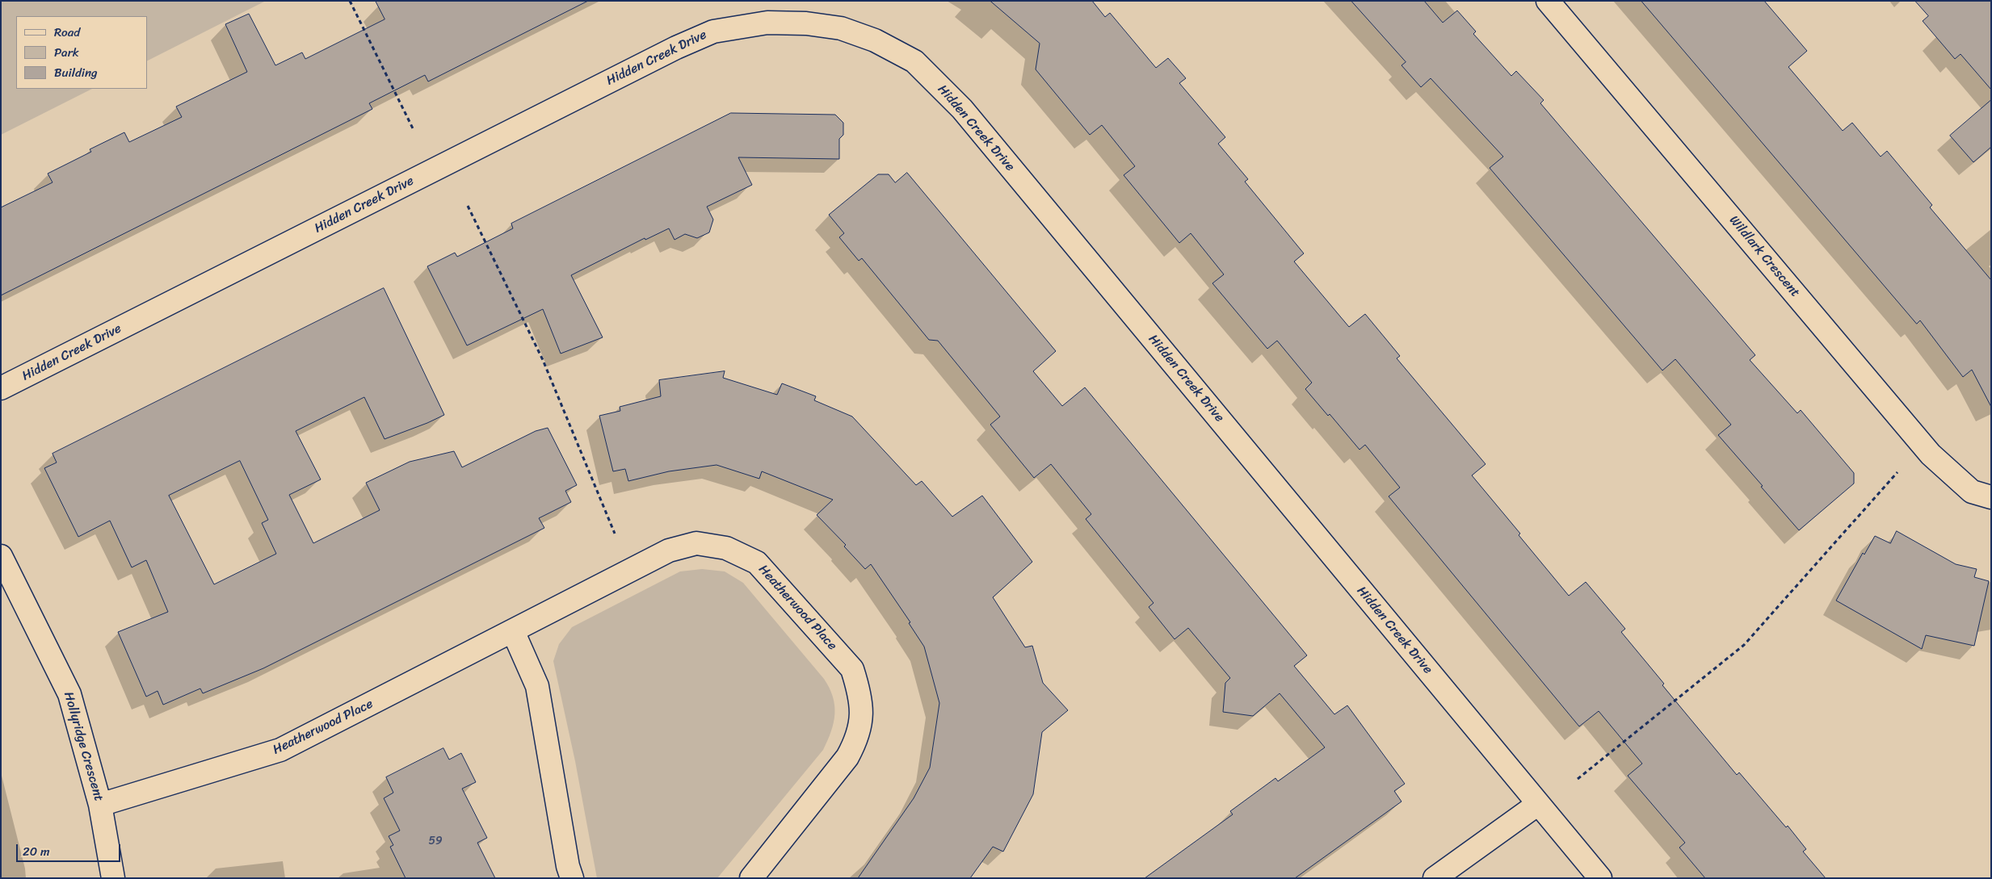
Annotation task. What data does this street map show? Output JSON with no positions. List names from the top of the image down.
{
  "streets": {
    "street": [
      "Hidden Creek Drive",
      "Wildlark Crescent",
      "Heatherwood Place",
      "Hollyridge Crescent"
    ]
  },
  "crossings": [
    ["Heatherwood Place", "Hollyridge Crescent"]
  ],
  "house_numbers": ["59"],
  "legend": ["Road", "Park", "Building"],
  "scale_bar": "20 m"
}
